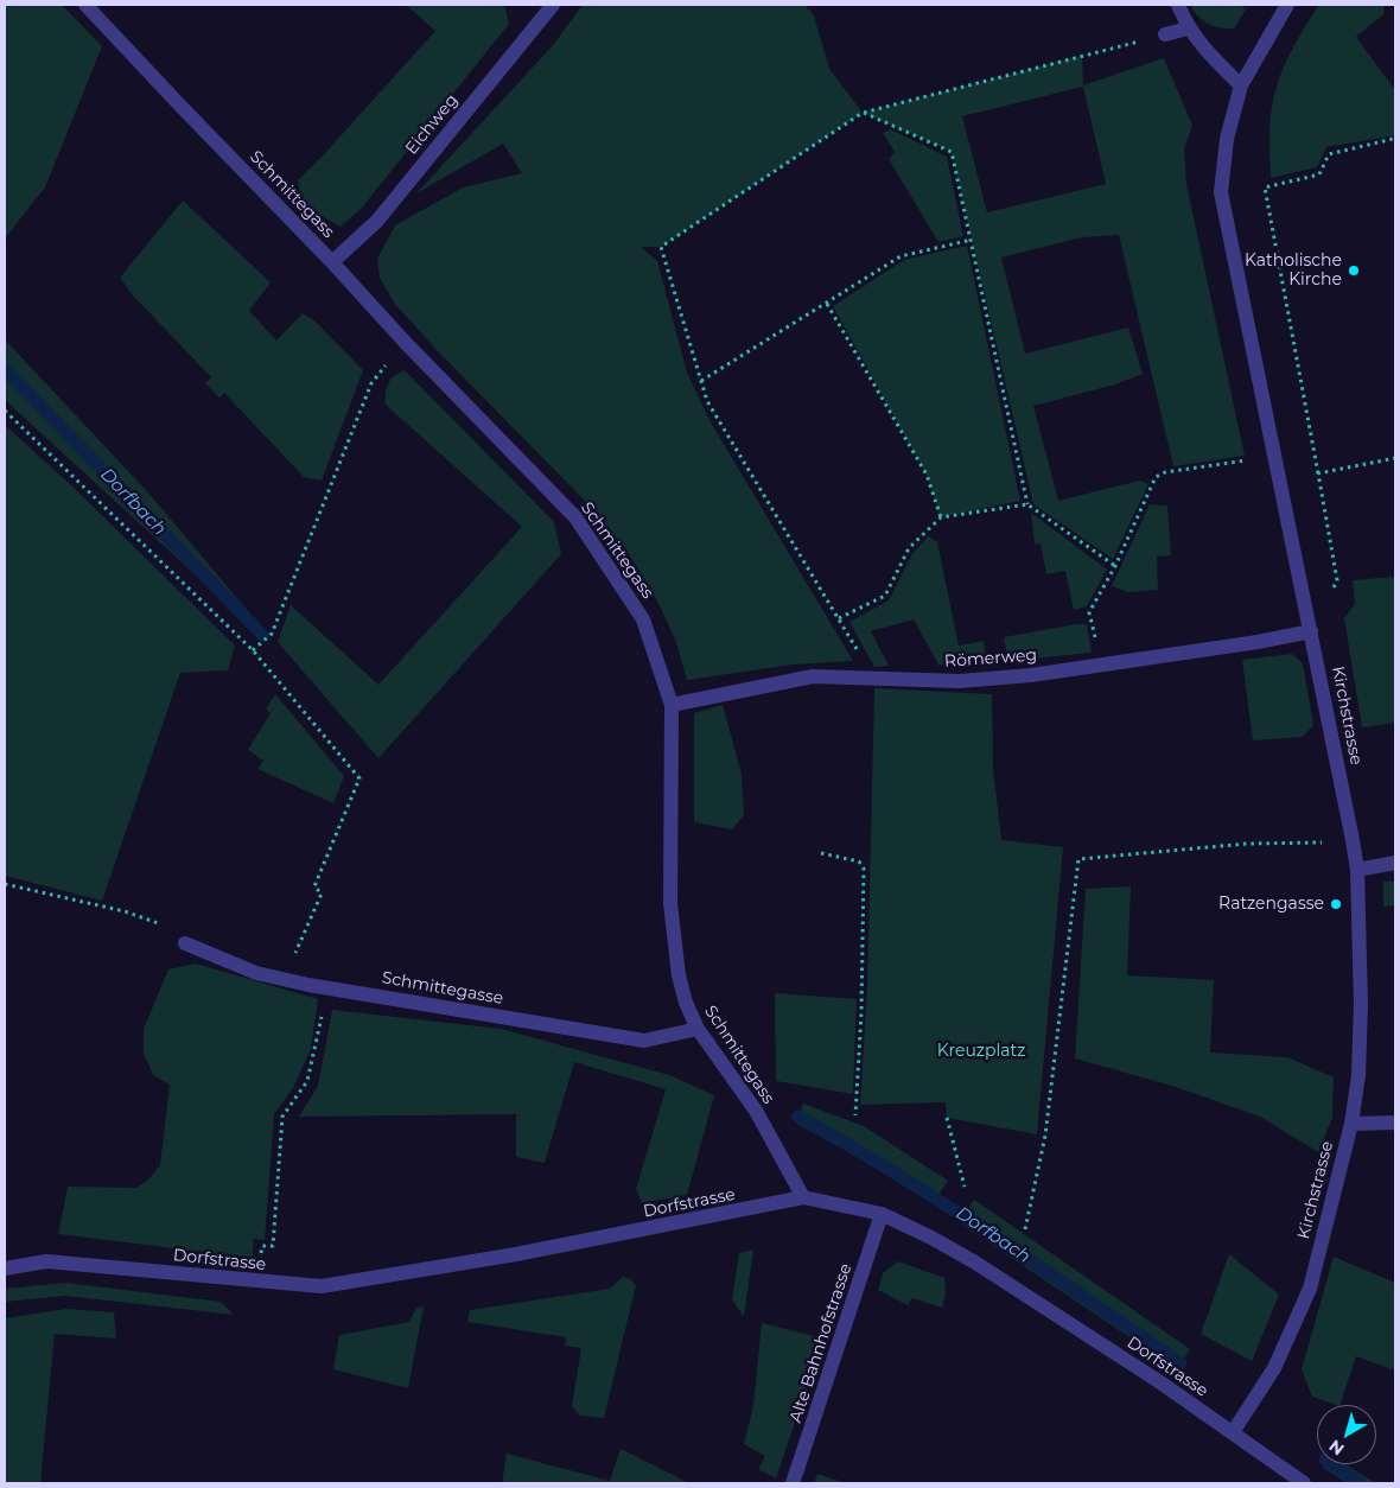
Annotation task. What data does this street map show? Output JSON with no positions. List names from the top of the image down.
{
  "streets": {
    "street": [
      "Eichweg",
      "Schmittegass",
      "Römerweg",
      "Kirchstrasse",
      "Schmittegasse",
      "Dorfstrasse",
      "Alte Bahnhofstrasse"
    ]
  },
  "crossings": [
    ["Eichweg", "Schmittegass"],
    ["Schmittegass", "Römerweg"],
    ["Schmittegass", "Schmittegasse"],
    ["Schmittegass", "Dorfstrasse"],
    ["Römerweg", "Kirchstrasse"],
    ["Kirchstrasse", "Dorfstrasse"],
    ["Dorfstrasse", "Alte Bahnhofstrasse"]
  ],
  "water": ["Dorfbach"],
  "parks": ["Kreuzplatz"],
  "places": ["Katholische Kirche", "Ratzengasse"],
  "north": "bottom left"
}
